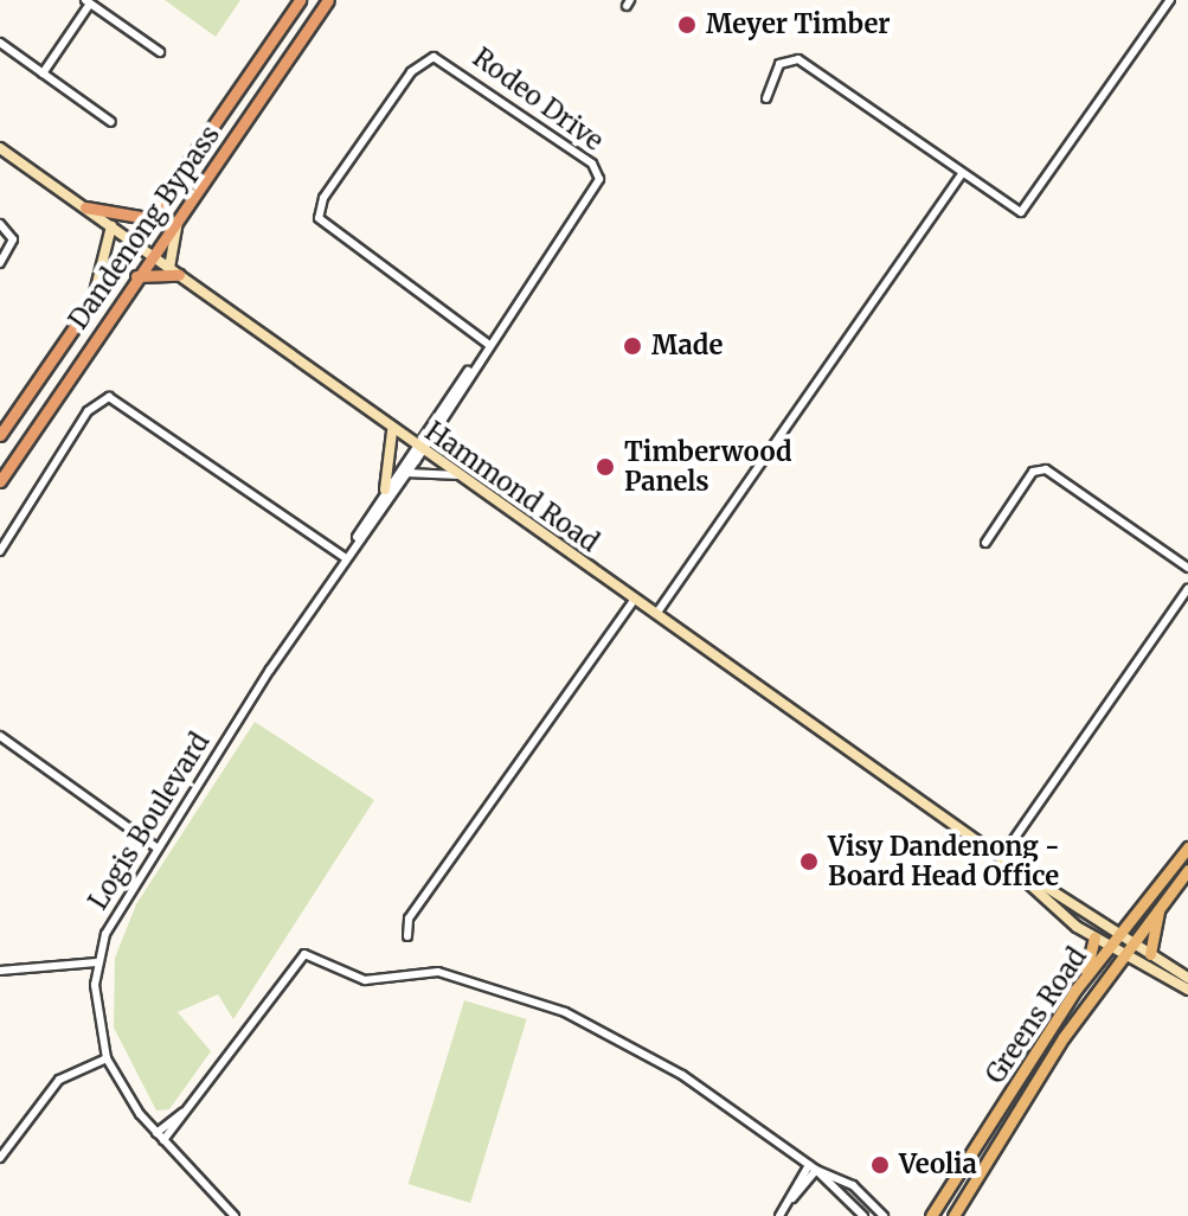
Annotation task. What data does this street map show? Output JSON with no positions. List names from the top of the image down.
{
  "streets": {
    "highway": ["Dandenong Bypass"],
    "main road": ["Hammond Road", "Greens Road"],
    "street": ["Rodeo Drive", "Logis Boulevard"]
  },
  "crossings": [
    ["Rodeo Drive", "Hammond Road"],
    ["Rodeo Drive", "Logis Boulevard"],
    ["Dandenong Bypass", "Hammond Road"],
    ["Hammond Road", "Logis Boulevard"],
    ["Hammond Road", "Greens Road"]
  ],
  "places": [
    "Meyer Timber",
    "Made",
    "Timberwood Panels",
    "Visy Dandenong - Board Head Office",
    "Veolia"
  ]
}
